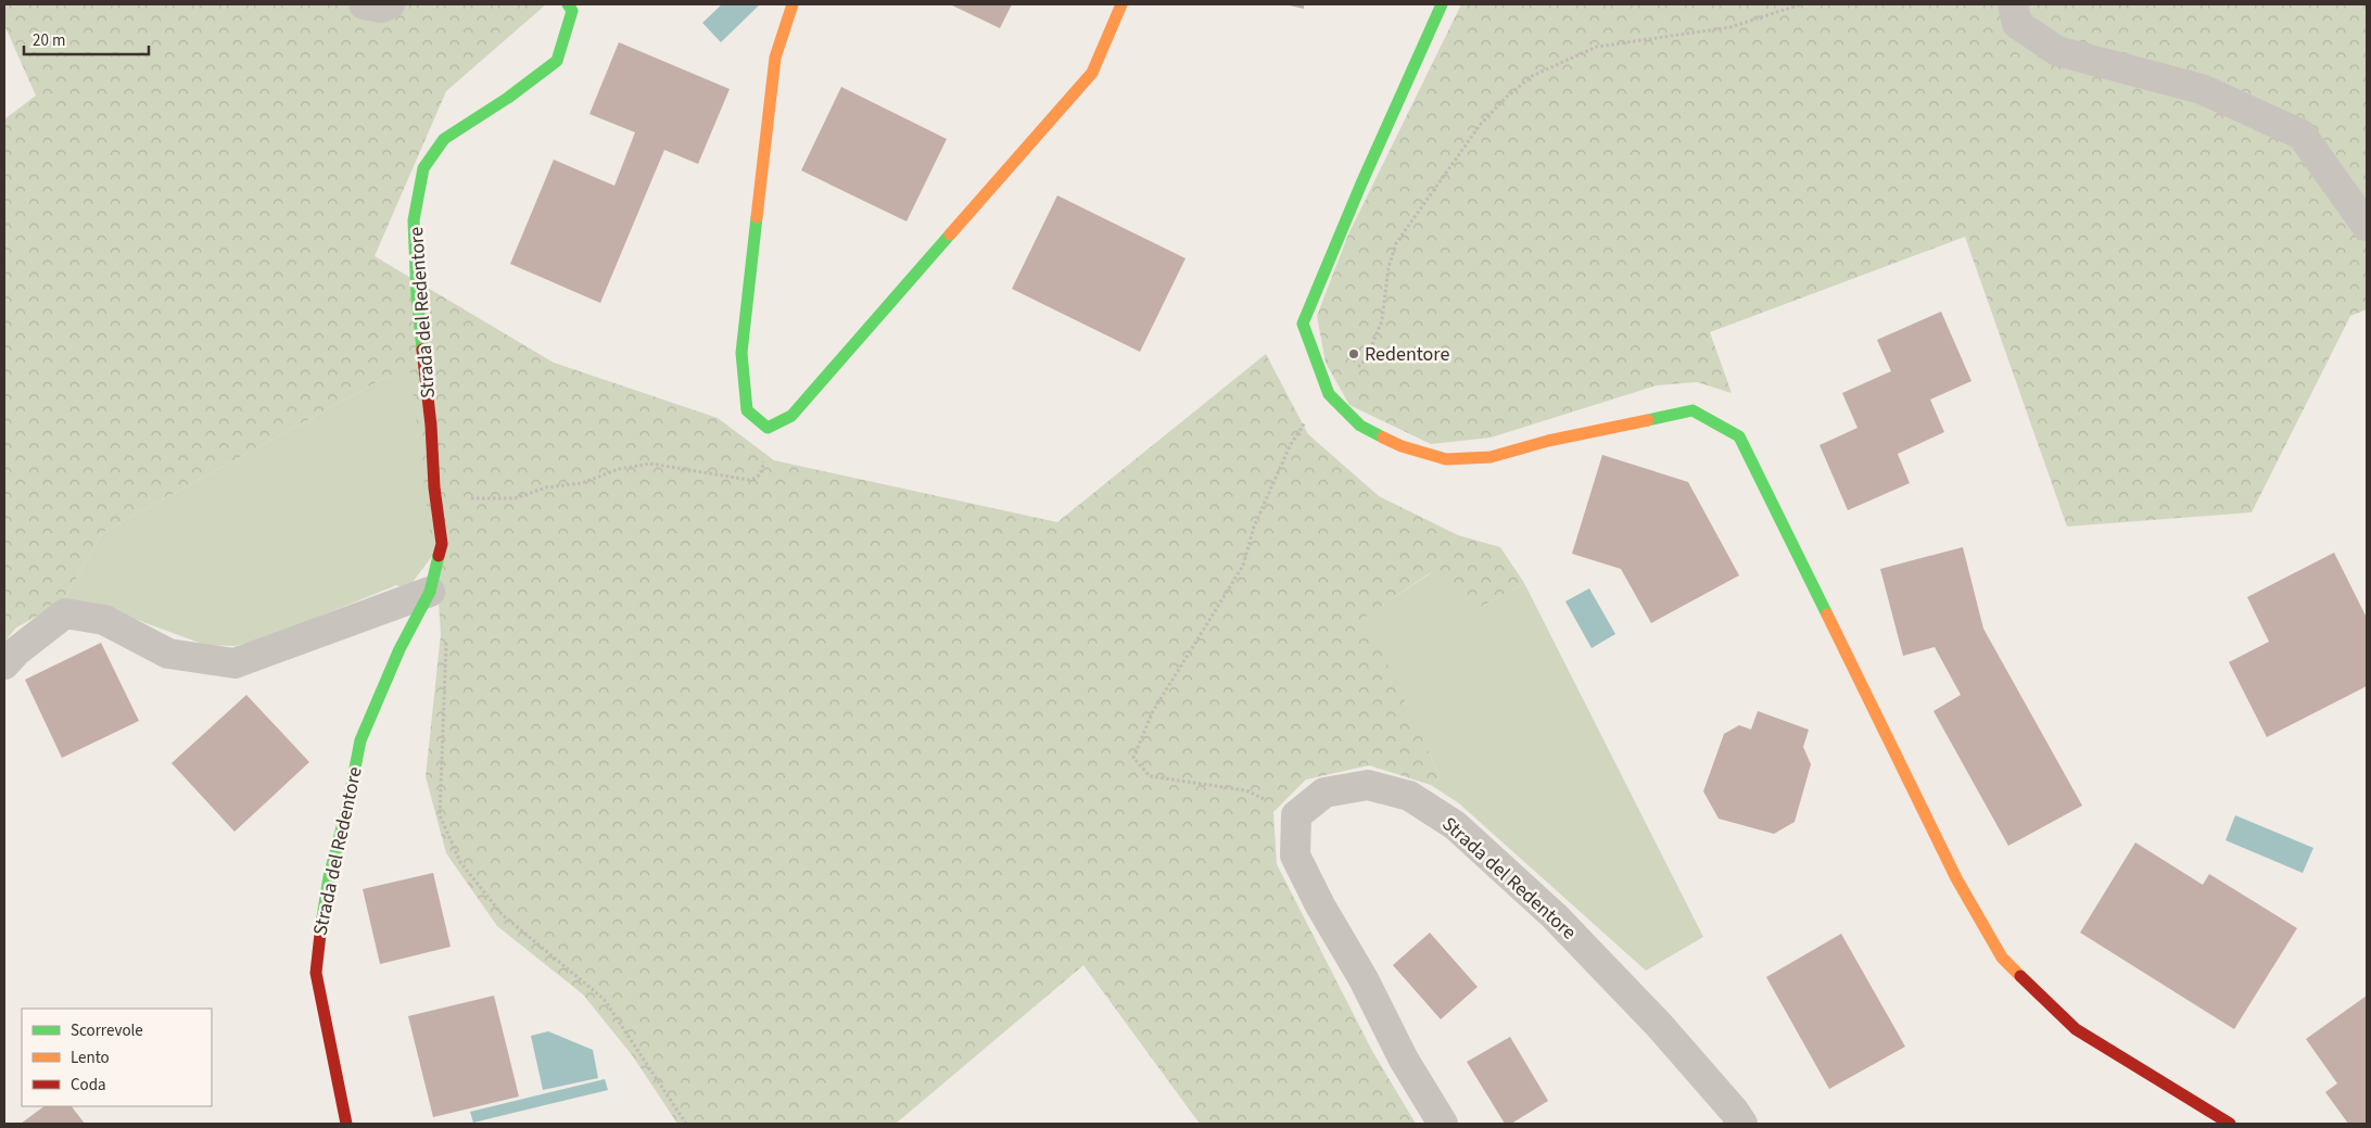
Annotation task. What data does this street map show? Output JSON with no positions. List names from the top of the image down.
{
  "streets": {
    "street": ["Strada del Redentore"]
  },
  "places": ["Redentore"],
  "legend": ["Scorrevole", "Lento", "Coda"],
  "scale_bar": "20 m"
}
